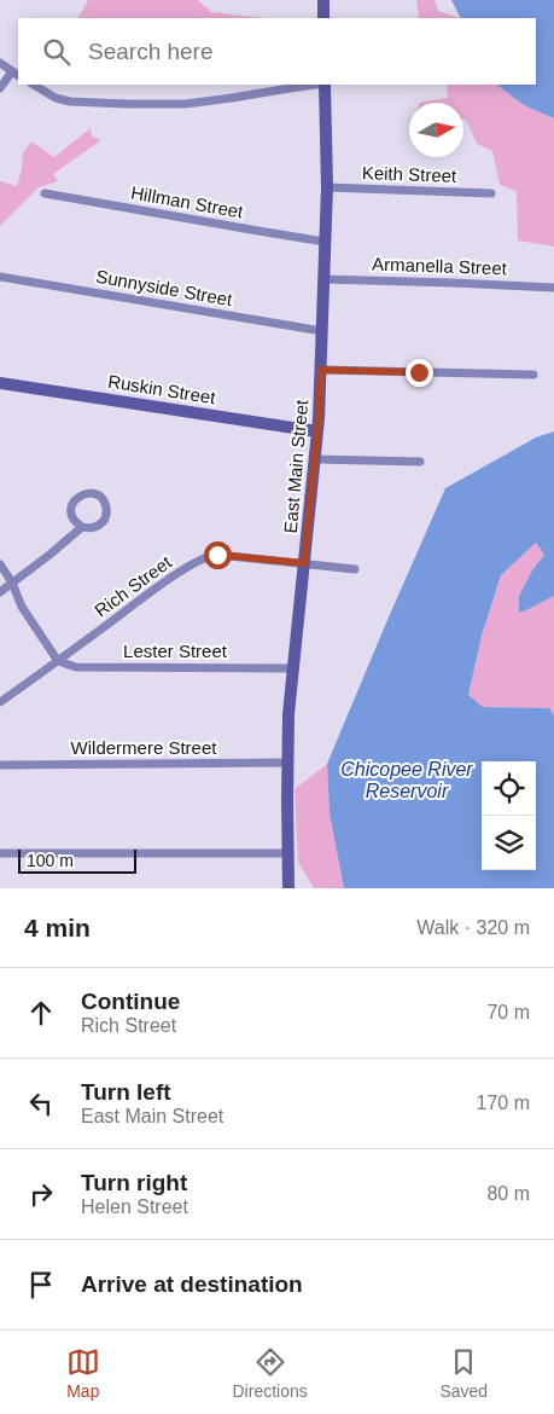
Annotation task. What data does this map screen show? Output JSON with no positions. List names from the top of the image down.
{
  "streets": {
    "main road": ["Ruskin Street", "East Main Street"],
    "street": [
      "Keith Street",
      "Hillman Street",
      "Armanella Street",
      "Sunnyside Street",
      "Rich Street",
      "Lester Street",
      "Wildermere Street"
    ]
  },
  "crossings": [
    ["Keith Street", "East Main Street"],
    ["Hillman Street", "East Main Street"],
    ["Armanella Street", "East Main Street"],
    ["Sunnyside Street", "East Main Street"],
    ["Ruskin Street", "East Main Street"],
    ["East Main Street", "Rich Street"],
    ["East Main Street", "Lester Street"],
    ["East Main Street", "Wildermere Street"],
    ["Rich Street", "Lester Street"]
  ],
  "water": ["Chicopee River Reservoir"],
  "scale_bar": "100 m",
  "north": "right",
  "page": {
    "search": "Search here",
    "scale": "100 m",
    "heading": ["4 min", "Walk · 320 m"],
    "list": [
      ["Continue", "Rich Street", "70 m"],
      ["Turn left", "East Main Street", "170 m"],
      ["Turn right", "Helen Street", "80 m"],
      "Arrive at destination"
    ],
    "nav": ["Map", "Directions", "Saved"]
  }
}
